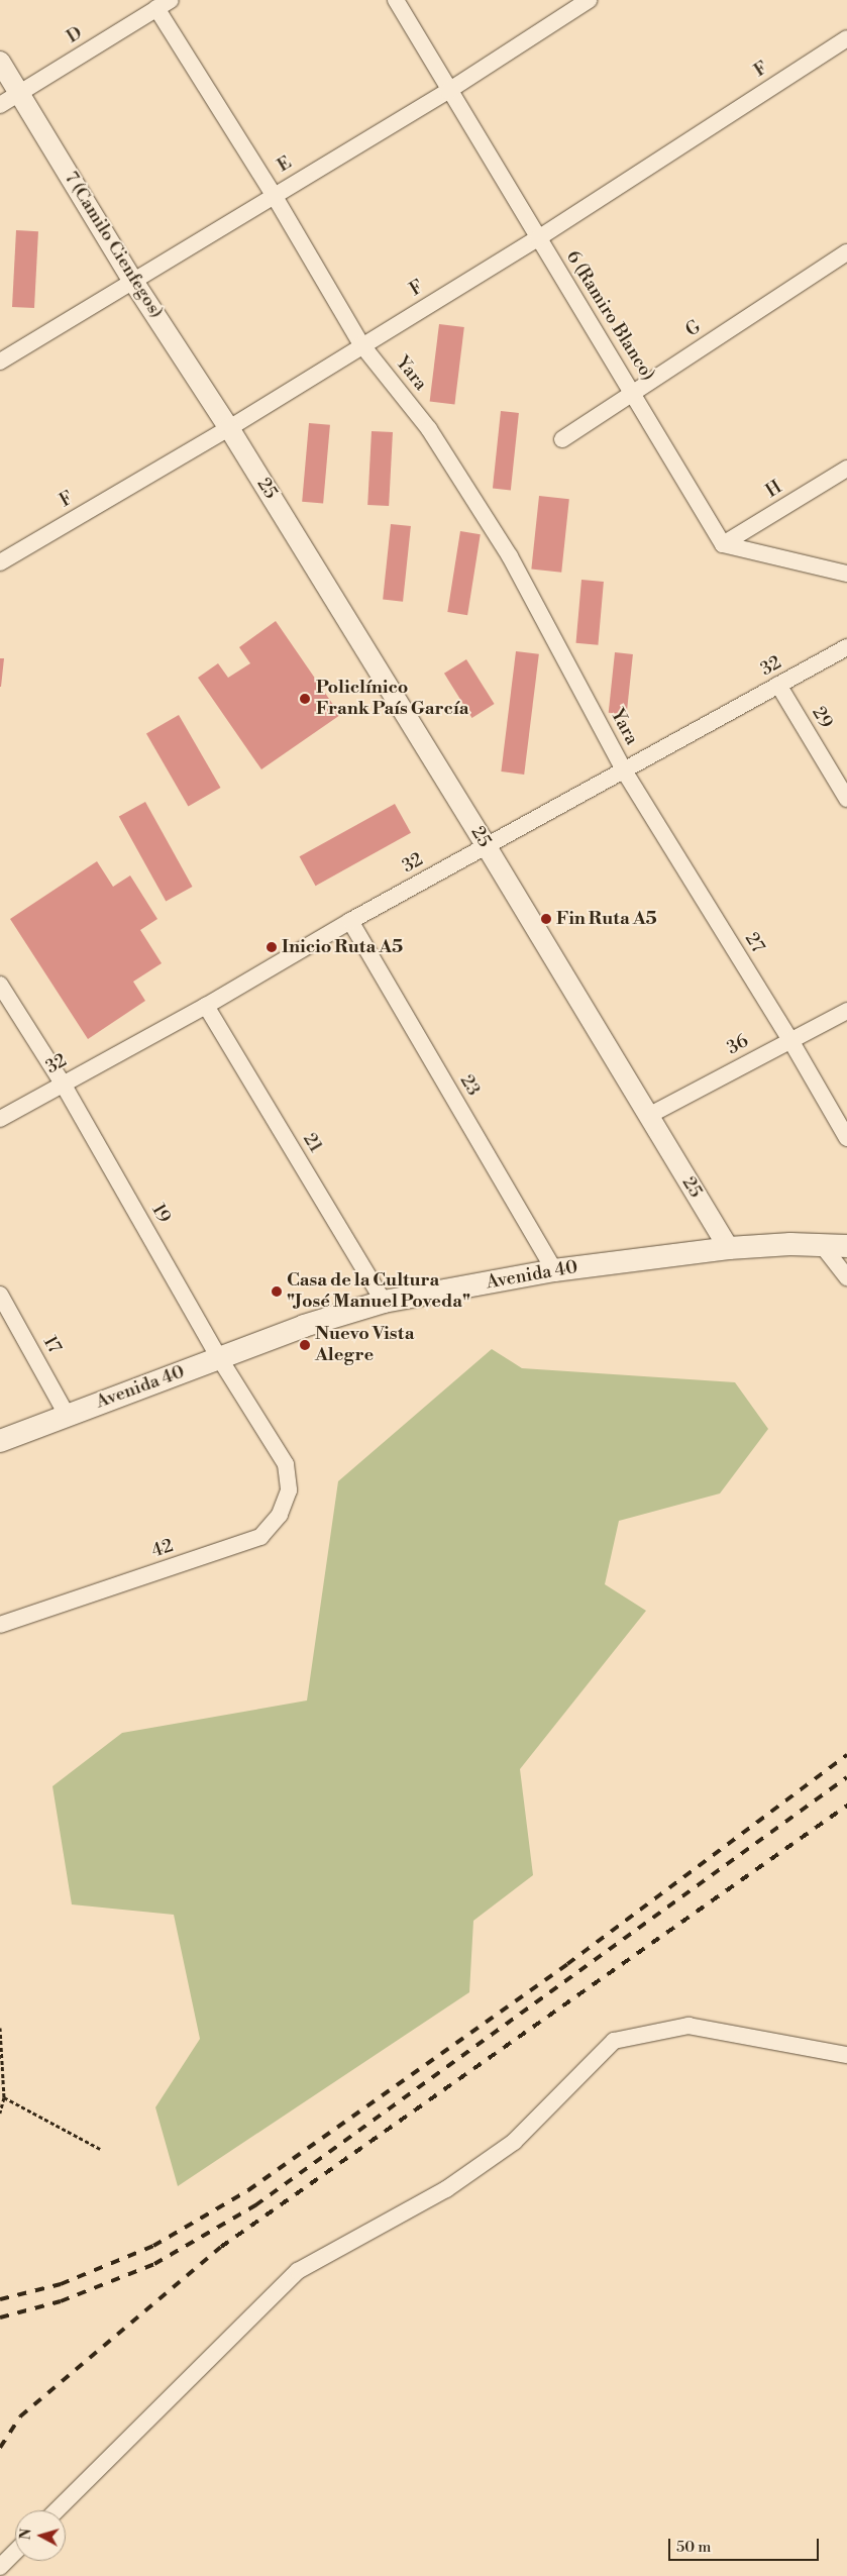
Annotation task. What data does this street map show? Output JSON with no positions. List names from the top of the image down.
{
  "streets": {
    "main road": ["Avenida 40"],
    "street": [
      "D",
      "F",
      "E",
      "7 (Camilo Cienfegos)",
      "6 (Ramiro Blanco)",
      "G",
      "Yara",
      "25",
      "H",
      "32",
      "29",
      "27",
      "36",
      "23",
      "21",
      "19",
      "17",
      "42"
    ]
  },
  "crossings": [
    ["D", "7 (Camilo Cienfegos)"],
    ["D", "Yara"],
    ["F", "7 (Camilo Cienfegos)"],
    ["F", "6 (Ramiro Blanco)"],
    ["F", "Yara"],
    ["F", "25"],
    ["E", "7 (Camilo Cienfegos)"],
    ["E", "6 (Ramiro Blanco)"],
    ["E", "Yara"],
    ["7 (Camilo Cienfegos)", "25"],
    ["6 (Ramiro Blanco)", "G"],
    ["6 (Ramiro Blanco)", "H"],
    ["Yara", "32"],
    ["Yara", "27"],
    ["25", "32"],
    ["25", "36"],
    ["25", "Avenida 40"],
    ["32", "29"],
    ["32", "27"],
    ["32", "23"],
    ["32", "21"],
    ["32", "19"],
    ["27", "36"],
    ["23", "Avenida 40"],
    ["21", "Avenida 40"],
    ["19", "Avenida 40"],
    ["19", "42"],
    ["Avenida 40", "17"]
  ],
  "places": [
    "Policlínico Frank País García",
    "Fin Ruta A5",
    "Inicio Ruta A5",
    "Casa de la Cultura \"José Manuel Poveda\"",
    "Nuevo Vista Alegre"
  ],
  "scale_bar": "50 m",
  "north": "left"
}
